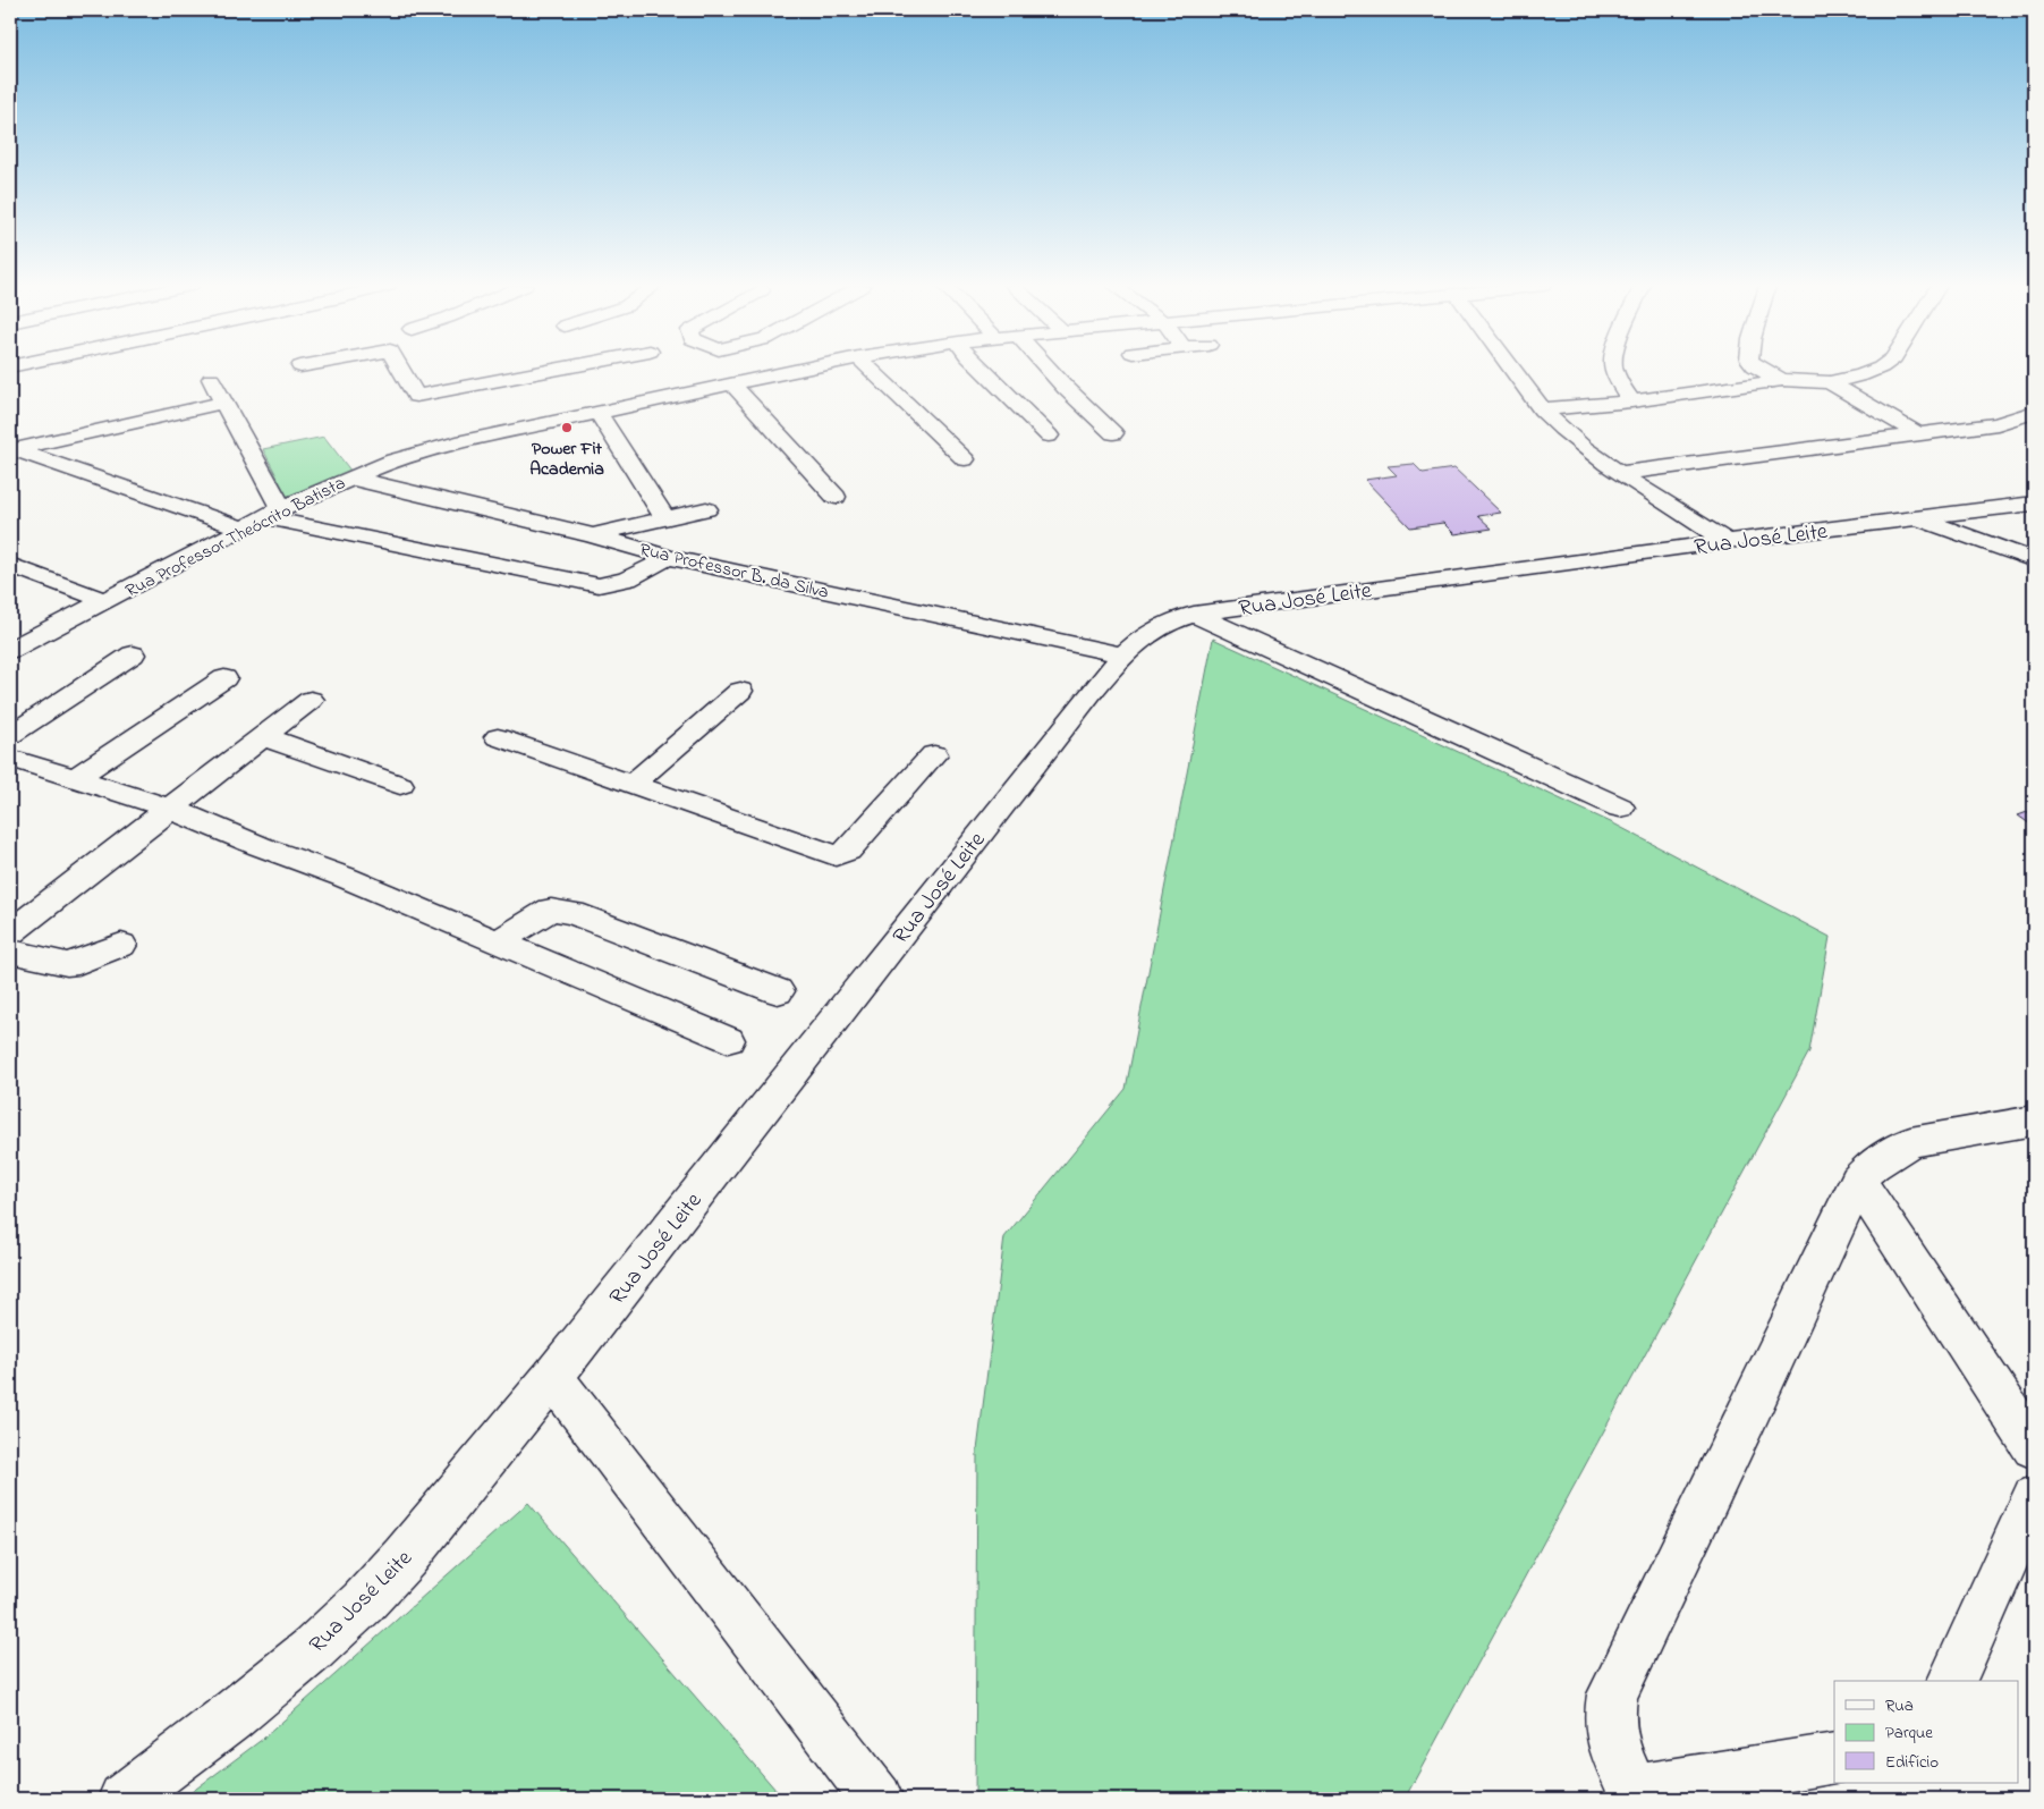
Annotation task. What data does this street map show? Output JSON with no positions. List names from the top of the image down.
{
  "streets": {
    "street": ["Rua Professor Theócrito Batista", "Rua José Leite", "Rua Professor B. da Silva"]
  },
  "crossings": [
    ["Rua Professor Theócrito Batista", "Rua Professor B. da Silva"],
    ["Rua José Leite", "Rua Professor B. da Silva"]
  ],
  "places": ["Power Fit Academia"],
  "legend": ["Rua", "Parque", "Edifício"]
}
